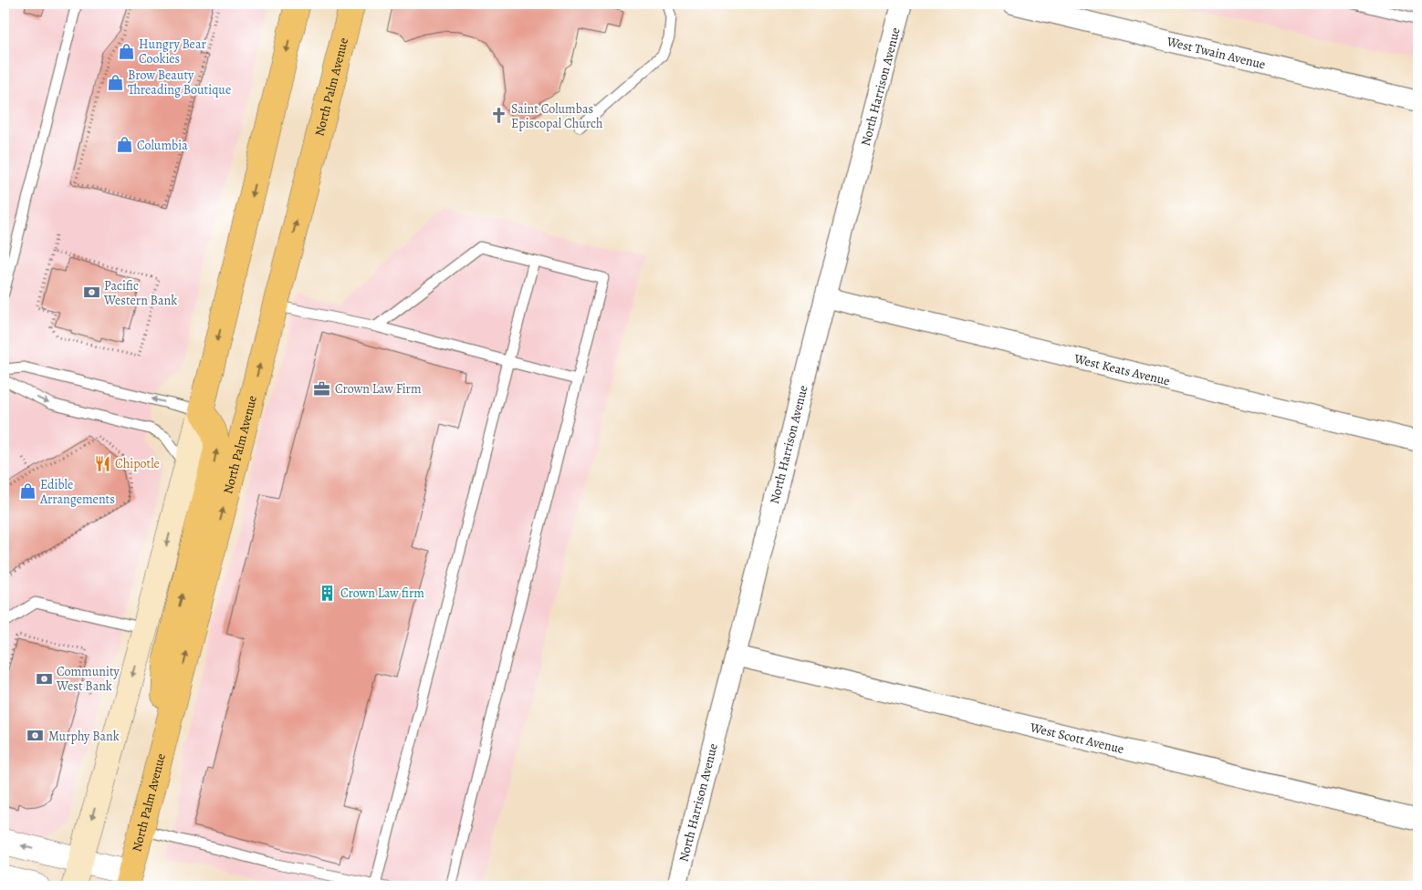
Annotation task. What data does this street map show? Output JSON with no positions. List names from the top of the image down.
{
  "streets": {
    "main road": ["North Palm Avenue"],
    "street": [
      "West Twain Avenue",
      "North Harrison Avenue",
      "West Keats Avenue",
      "West Scott Avenue"
    ]
  },
  "crossings": [
    ["North Harrison Avenue", "West Keats Avenue"],
    ["North Harrison Avenue", "West Scott Avenue"]
  ],
  "places": {
    "shop": [
      "Hungry Bear Cookies",
      "Brow Beauty Threading Boutique",
      "Columbia",
      "Edible Arrangements"
    ],
    "church": ["Saint Columbas Episcopal Church"],
    "bank": ["Pacific Western Bank", "Community West Bank", "Murphy Bank"],
    "office": ["Crown Law Firm"],
    "restaurant": ["Chipotle"],
    "building": ["Crown Law firm"]
  }
}
